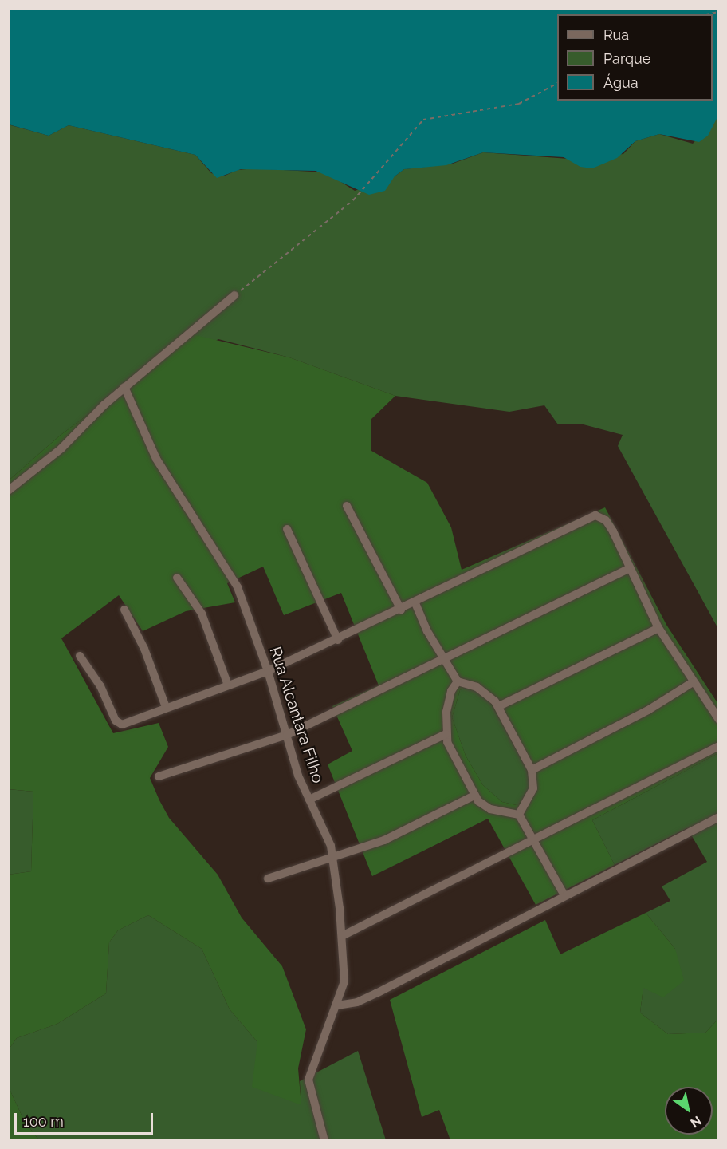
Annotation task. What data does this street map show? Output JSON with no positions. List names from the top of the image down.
{
  "streets": {
    "street": ["Rua Alcantara Filho"]
  },
  "legend": ["Rua", "Parque", "Água"],
  "scale_bar": "100 m",
  "north": "bottom right"
}
